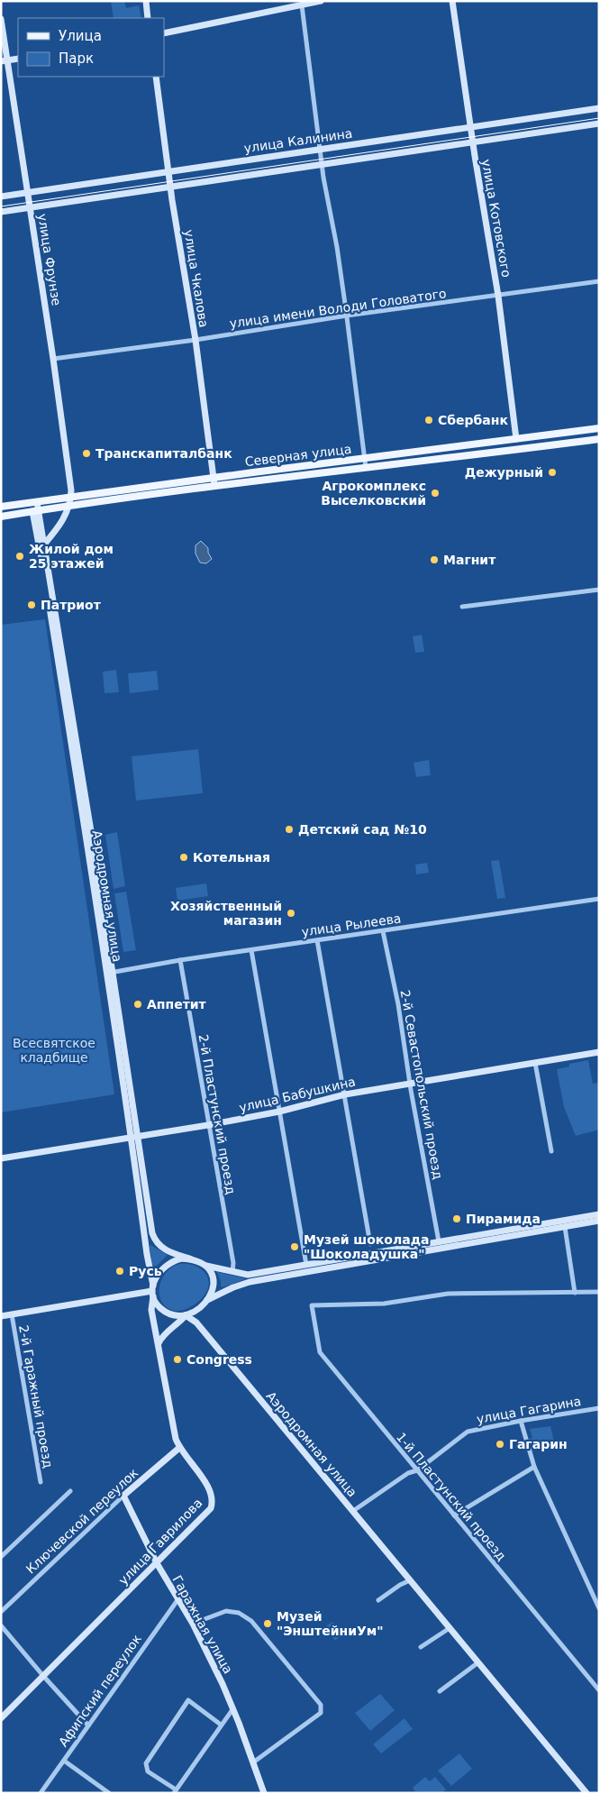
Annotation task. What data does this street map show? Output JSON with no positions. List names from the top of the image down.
{
  "streets": {
    "main road": ["Северная улица"],
    "street": [
      "улица Калинина",
      "улица Котовского",
      "улица Фрунзе",
      "улица Чкалова",
      "улица имени Володи Головатого",
      "Аэродромная улица",
      "улица Рылеева",
      "2-й Севастопольский проезд",
      "улица Бабушкина",
      "2-й Пластунский проезд",
      "2-й Гаражный проезд",
      "улица Гагарина",
      "1-й Пластунский проезд",
      "Ключевской переулок",
      "улица Гаврилова",
      "Гаражная улица",
      "Афипский переулок"
    ]
  },
  "crossings": [
    ["улица Калинина", "улица Котовского"],
    ["улица Калинина", "улица Фрунзе"],
    ["улица Калинина", "улица Чкалова"],
    ["улица Котовского", "улица имени Володи Головатого"],
    ["улица Котовского", "Северная улица"],
    ["улица Фрунзе", "улица имени Володи Головатого"],
    ["улица Фрунзе", "Северная улица"],
    ["улица Чкалова", "улица имени Володи Головатого"],
    ["улица Чкалова", "Северная улица"],
    ["Северная улица", "Аэродромная улица"],
    ["Аэродромная улица", "улица Рылеева"],
    ["Аэродромная улица", "улица Бабушкина"],
    ["Аэродромная улица", "улица Гагарина"],
    ["Аэродромная улица", "улица Гаврилова"],
    ["улица Рылеева", "2-й Севастопольский проезд"],
    ["улица Рылеева", "2-й Пластунский проезд"],
    ["2-й Севастопольский проезд", "улица Бабушкина"],
    ["улица Бабушкина", "2-й Пластунский проезд"],
    ["улица Гагарина", "1-й Пластунский проезд"],
    ["Ключевской переулок", "улица Гаврилова"],
    ["Ключевской переулок", "Гаражная улица"],
    ["улица Гаврилова", "Гаражная улица"],
    ["Гаражная улица", "Афипский переулок"]
  ],
  "parks": ["Всесвятское кладбище"],
  "places": [
    "Сбербанк",
    "Транскапиталбанк",
    "Дежурный",
    "Агрокомплекс Выселковский",
    "Жилой дом 25 этажей",
    "Магнит",
    "Патриот",
    "Детский сад №10",
    "Котельная",
    "Хозяйственный магазин",
    "Аппетит",
    "Пирамида",
    "Музей шоколада \"Шоколадушка\"",
    "Русь",
    "Congress",
    "Гагарин",
    "Музей \"ЭнштейниУм\""
  ],
  "legend": ["Улица", "Парк"]
}
